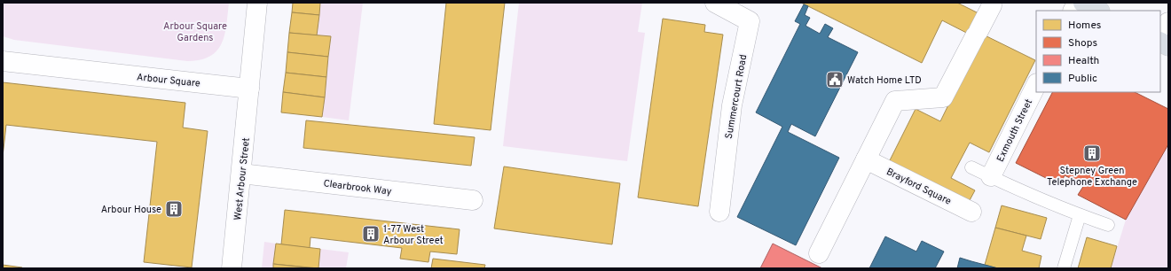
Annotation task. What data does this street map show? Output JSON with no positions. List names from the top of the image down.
{
  "streets": {
    "street": [
      "Arbour Square",
      "Summercourt Road",
      "Exmouth Street",
      "West Arbour Street",
      "Brayford Square",
      "Clearbrook Way"
    ]
  },
  "crossings": [
    ["Arbour Square", "West Arbour Street"],
    ["West Arbour Street", "Clearbrook Way"]
  ],
  "parks": ["Arbour Square Gardens"],
  "places": {
    "public building": ["Watch Home LTD"],
    "building": ["Stepney Green Telephone Exchange", "Arbour House", "1-77 West Arbour Street"]
  },
  "legend": [
    "Homes",
    "Shops",
    "Health",
    "Public"
  ]
}
